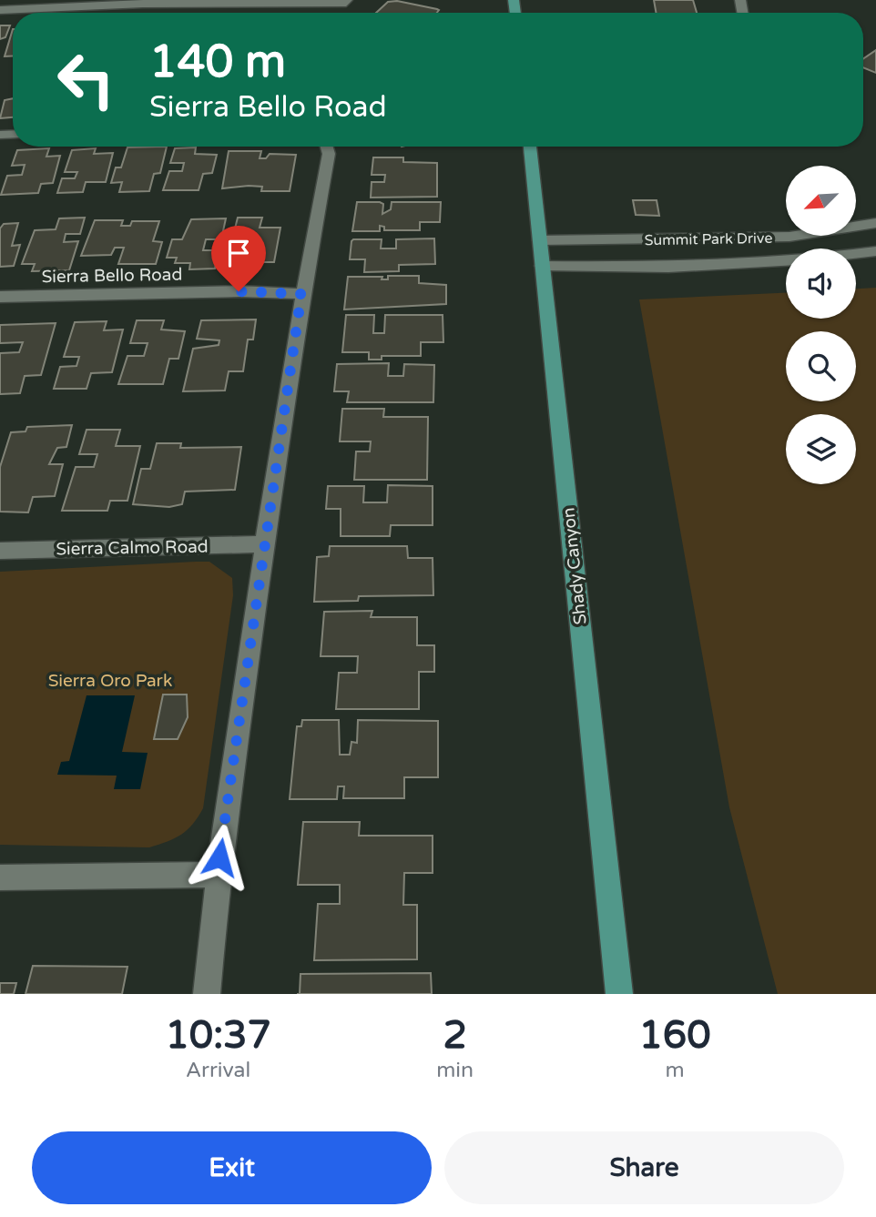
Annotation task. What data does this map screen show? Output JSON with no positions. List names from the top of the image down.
{
  "streets": {
    "main road": ["Shady Canyon"],
    "street": ["Summit Park Drive", "Sierra Bello Road", "Sierra Calmo Road"]
  },
  "crossings": [
    ["Summit Park Drive", "Shady Canyon"]
  ],
  "parks": ["Sierra Oro Park"],
  "north": "bottom left",
  "page": {
    "turn": ["140 m", "Sierra Bello Road"],
    "eta": [
      "10:37",
      "Arrival",
      "2",
      "min",
      "160",
      "m"
    ],
    "buttons": ["Exit", "Share"]
  }
}
